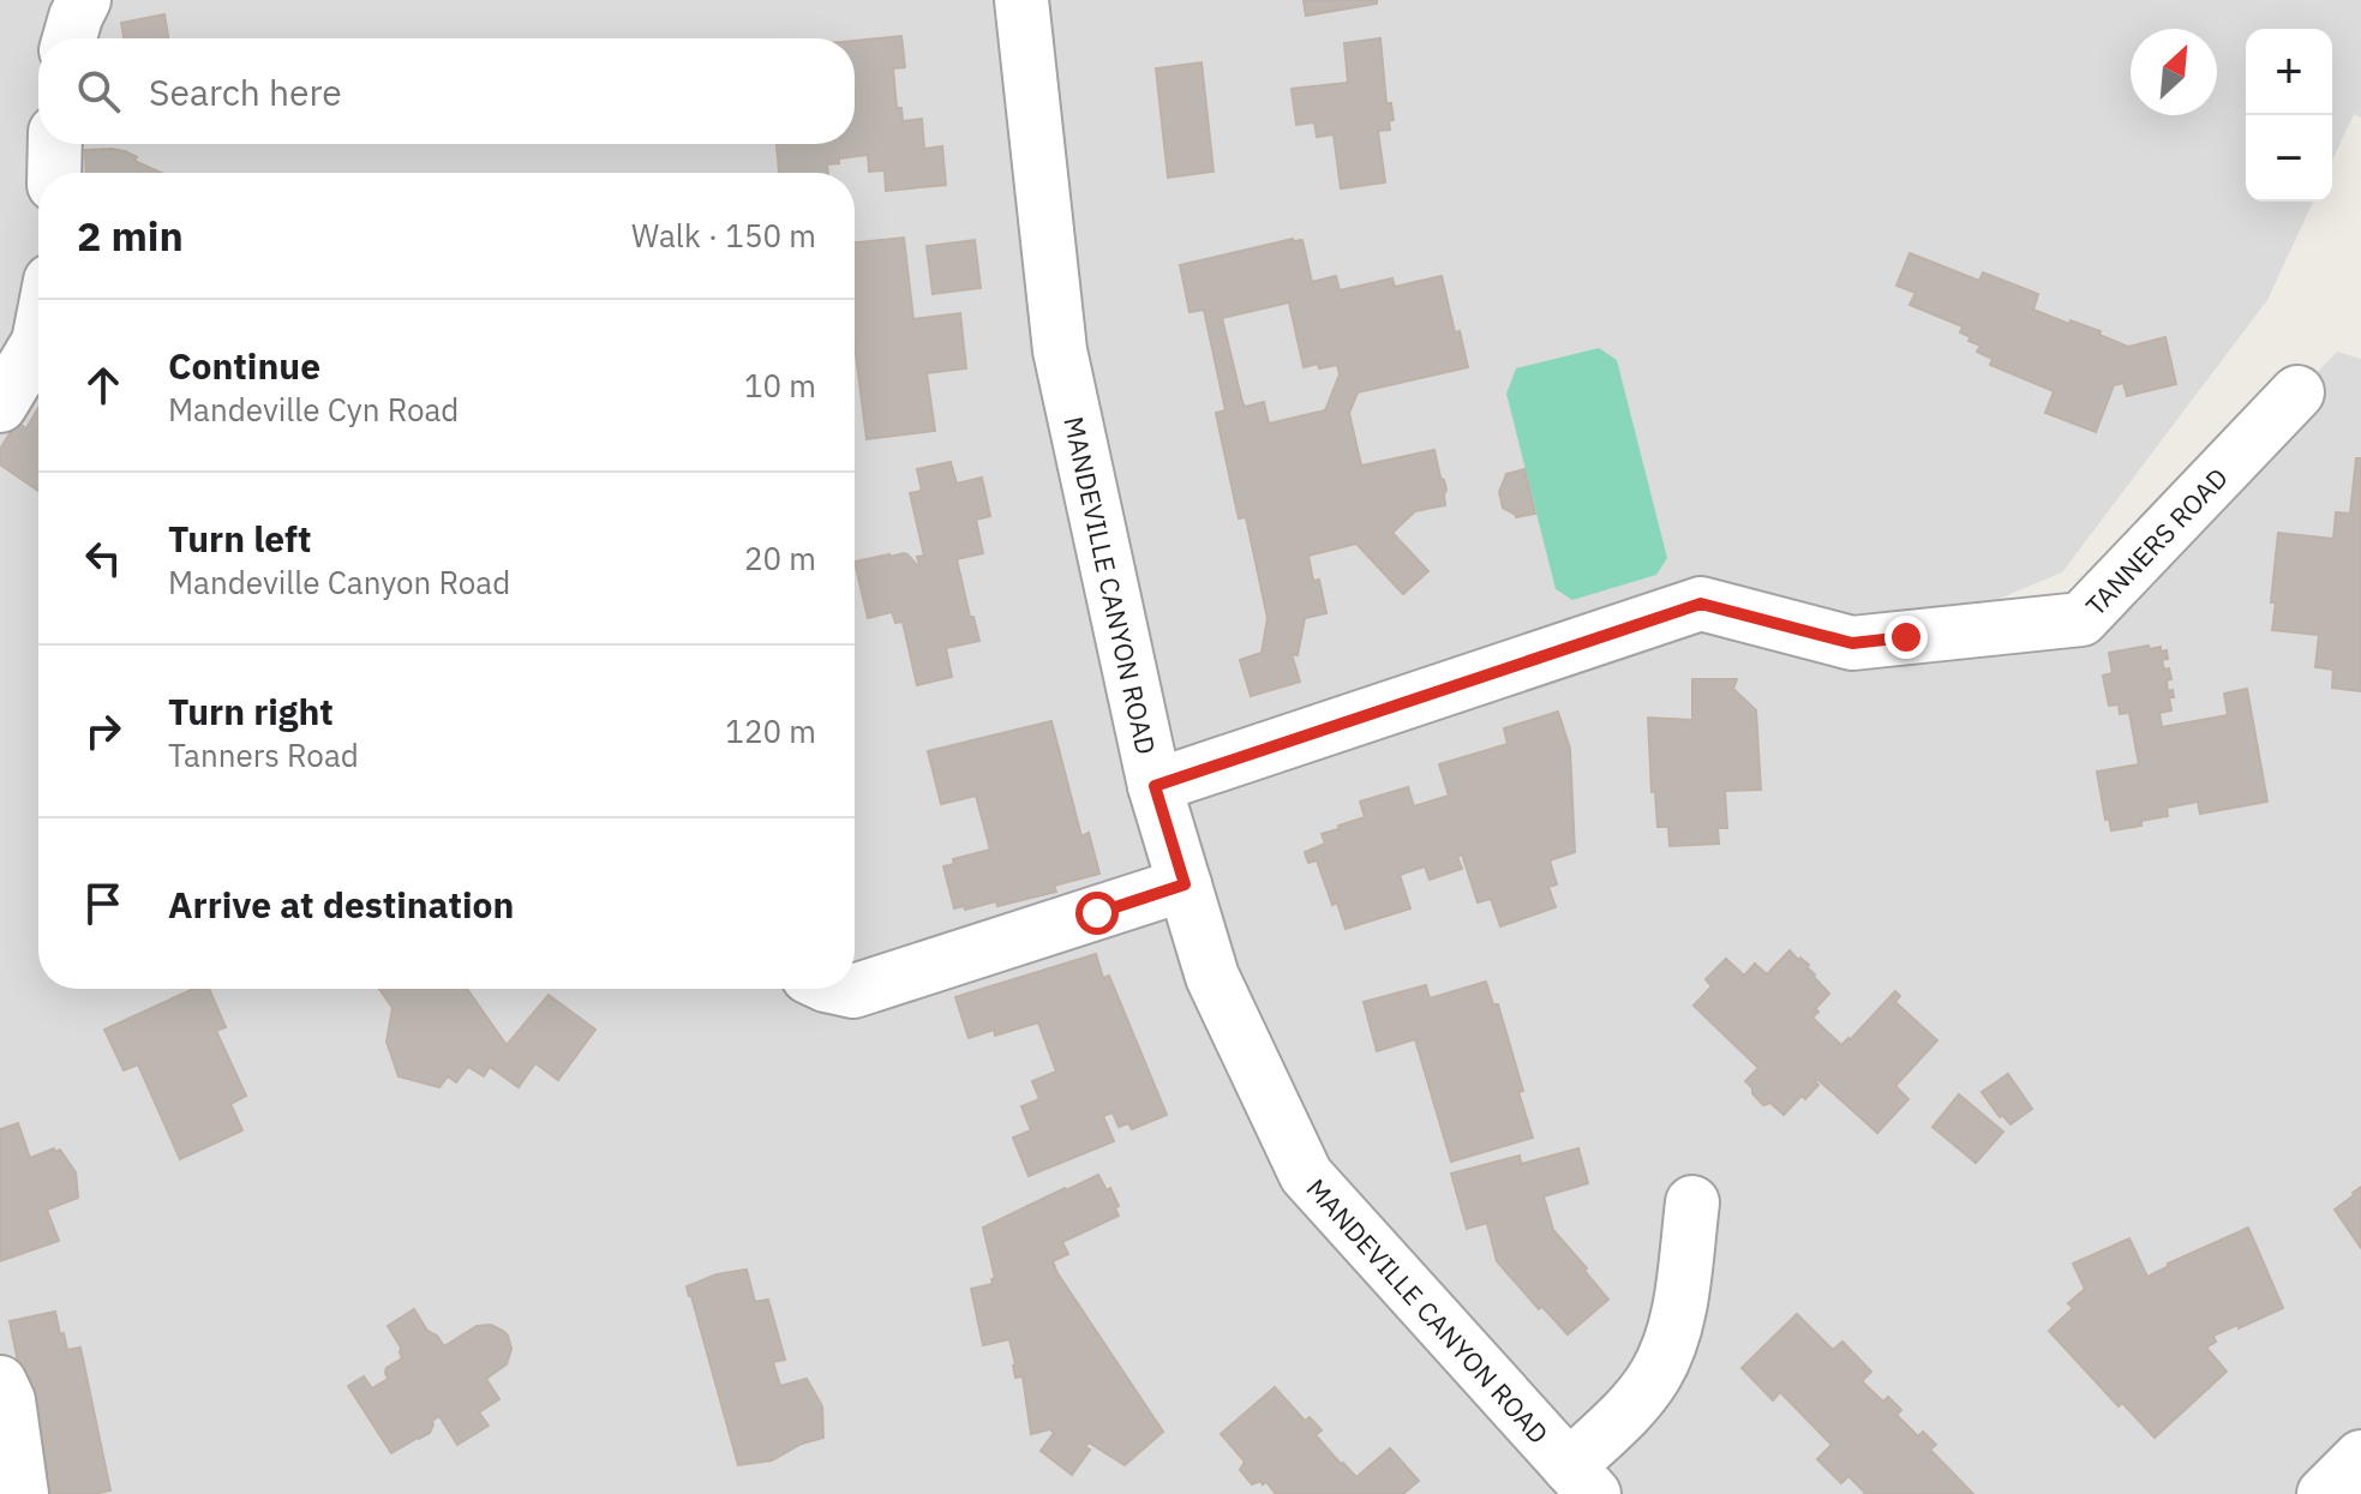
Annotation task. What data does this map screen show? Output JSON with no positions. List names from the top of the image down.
{
  "streets": {
    "street": ["TANNERS ROAD", "MANDEVILLE CANYON ROAD"]
  },
  "crossings": [
    ["TANNERS ROAD", "MANDEVILLE CANYON ROAD"]
  ],
  "north": "top right",
  "page": {
    "map_buttons": ["+", "−"],
    "search": "Search here",
    "heading": ["2 min", "Walk · 150 m"],
    "list": [
      ["Continue", "Mandeville Cyn Road", "10 m"],
      ["Turn left", "Mandeville Canyon Road", "20 m"],
      ["Turn right", "Tanners Road", "120 m"],
      "Arrive at destination"
    ]
  }
}
